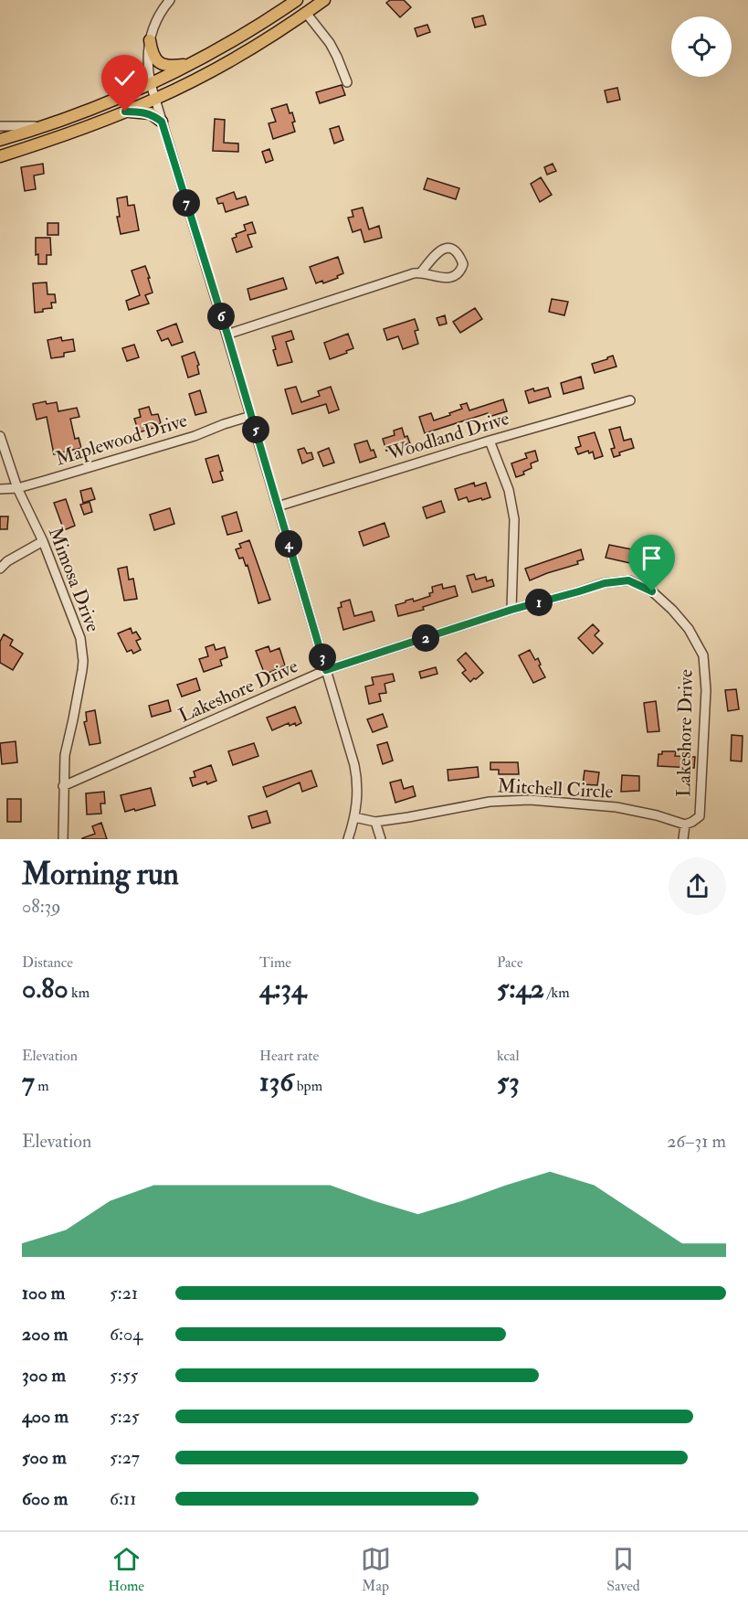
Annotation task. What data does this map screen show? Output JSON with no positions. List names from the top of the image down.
{
  "streets": {
    "street": [
      "Woodland Drive",
      "Maplewood Drive",
      "Mimosa Drive",
      "Lakeshore Drive",
      "Mitchell Circle"
    ]
  },
  "crossings": [
    ["Maplewood Drive", "Mimosa Drive"],
    ["Mimosa Drive", "Lakeshore Drive"],
    ["Lakeshore Drive", "Mitchell Circle"]
  ],
  "page": {
    "pins": [
      "7",
      "6",
      "5",
      "4",
      "1",
      "2",
      "3"
    ],
    "heading": ["Morning run", "08:39"],
    "stats": [
      ["Distance", "0.80 km"],
      ["Time", "4:34"],
      ["Pace", "5:42 /km"],
      ["Elevation", "7 m"],
      ["Heart rate", "136 bpm"],
      ["kcal", "53"]
    ],
    "chart": ["Elevation", "26–31 m"],
    "list": [
      {
        "name": "100 m",
        "note": "5:21"
      },
      {
        "name": "200 m",
        "note": "6:04"
      },
      {
        "name": "300 m",
        "note": "5:55"
      },
      {
        "name": "400 m",
        "note": "5:25"
      },
      {
        "name": "500 m",
        "note": "5:27"
      },
      {
        "name": "600 m",
        "note": "6:11"
      }
    ],
    "tabs": ["Home", "Map", "Saved"]
  }
}
